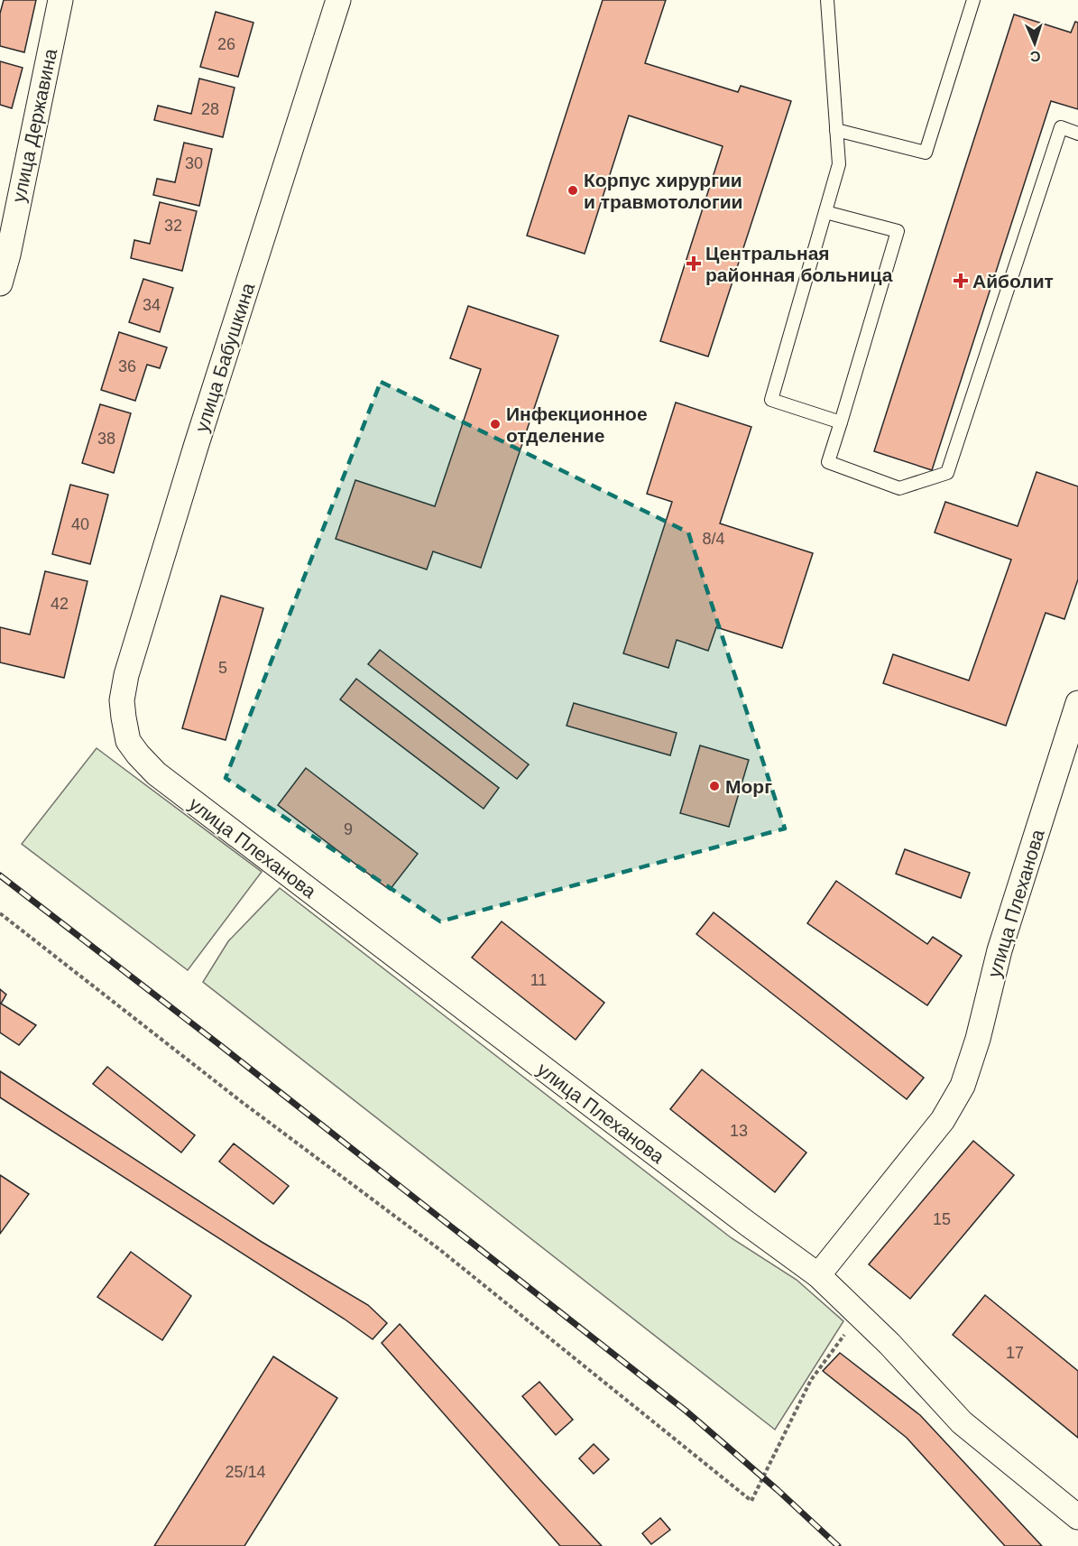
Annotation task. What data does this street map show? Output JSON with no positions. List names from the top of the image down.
{
  "streets": {
    "street": ["улица Державина", "улица Бабушкина", "улица Плеханова"]
  },
  "crossings": [
    ["улица Бабушкина", "улица Плеханова"]
  ],
  "places": {
    "other": ["Корпус хирургии и травмотологии", "Инфекционное отделение", "Морг"],
    "health": ["Центральная районная больница", "Айболит"]
  },
  "house_numbers": [
    "26",
    "28",
    "30",
    "32",
    "34",
    "36",
    "38",
    "40",
    "8/4",
    "42",
    "5",
    "9",
    "11",
    "13",
    "15",
    "17",
    "25/14"
  ],
  "north": "bottom"
}
